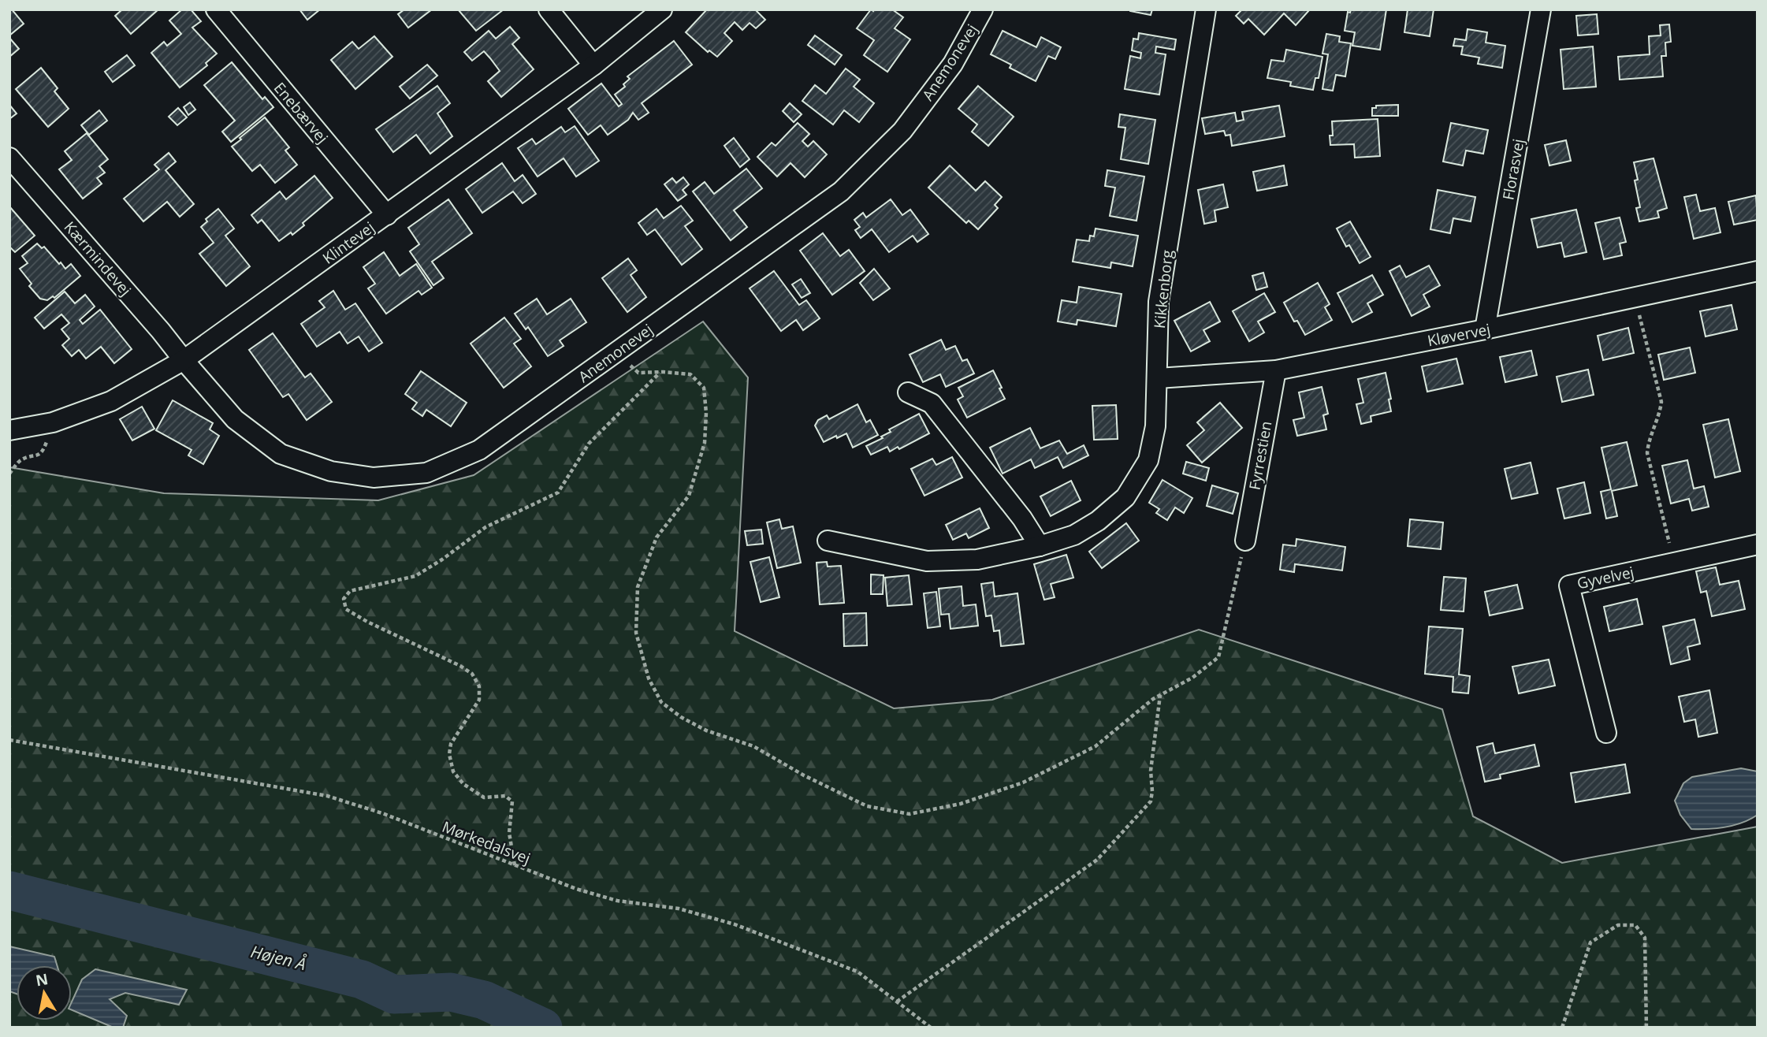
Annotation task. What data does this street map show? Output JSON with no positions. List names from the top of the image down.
{
  "streets": {
    "street": [
      "Anemonevej",
      "Enebærvej",
      "Florasvej",
      "Klintevej",
      "Kærmindevej",
      "Kikkenborg",
      "Kløvervej",
      "Fyrrestien",
      "Gyvelvej"
    ],
    "path": ["Mørkedalsvej"]
  },
  "crossings": [
    ["Anemonevej", "Klintevej"],
    ["Anemonevej", "Kærmindevej"],
    ["Enebærvej", "Klintevej"],
    ["Florasvej", "Kløvervej"],
    ["Klintevej", "Kærmindevej"],
    ["Kikkenborg", "Kløvervej"],
    ["Kløvervej", "Fyrrestien"]
  ],
  "water": ["Højen Å"],
  "north": "top"
}
